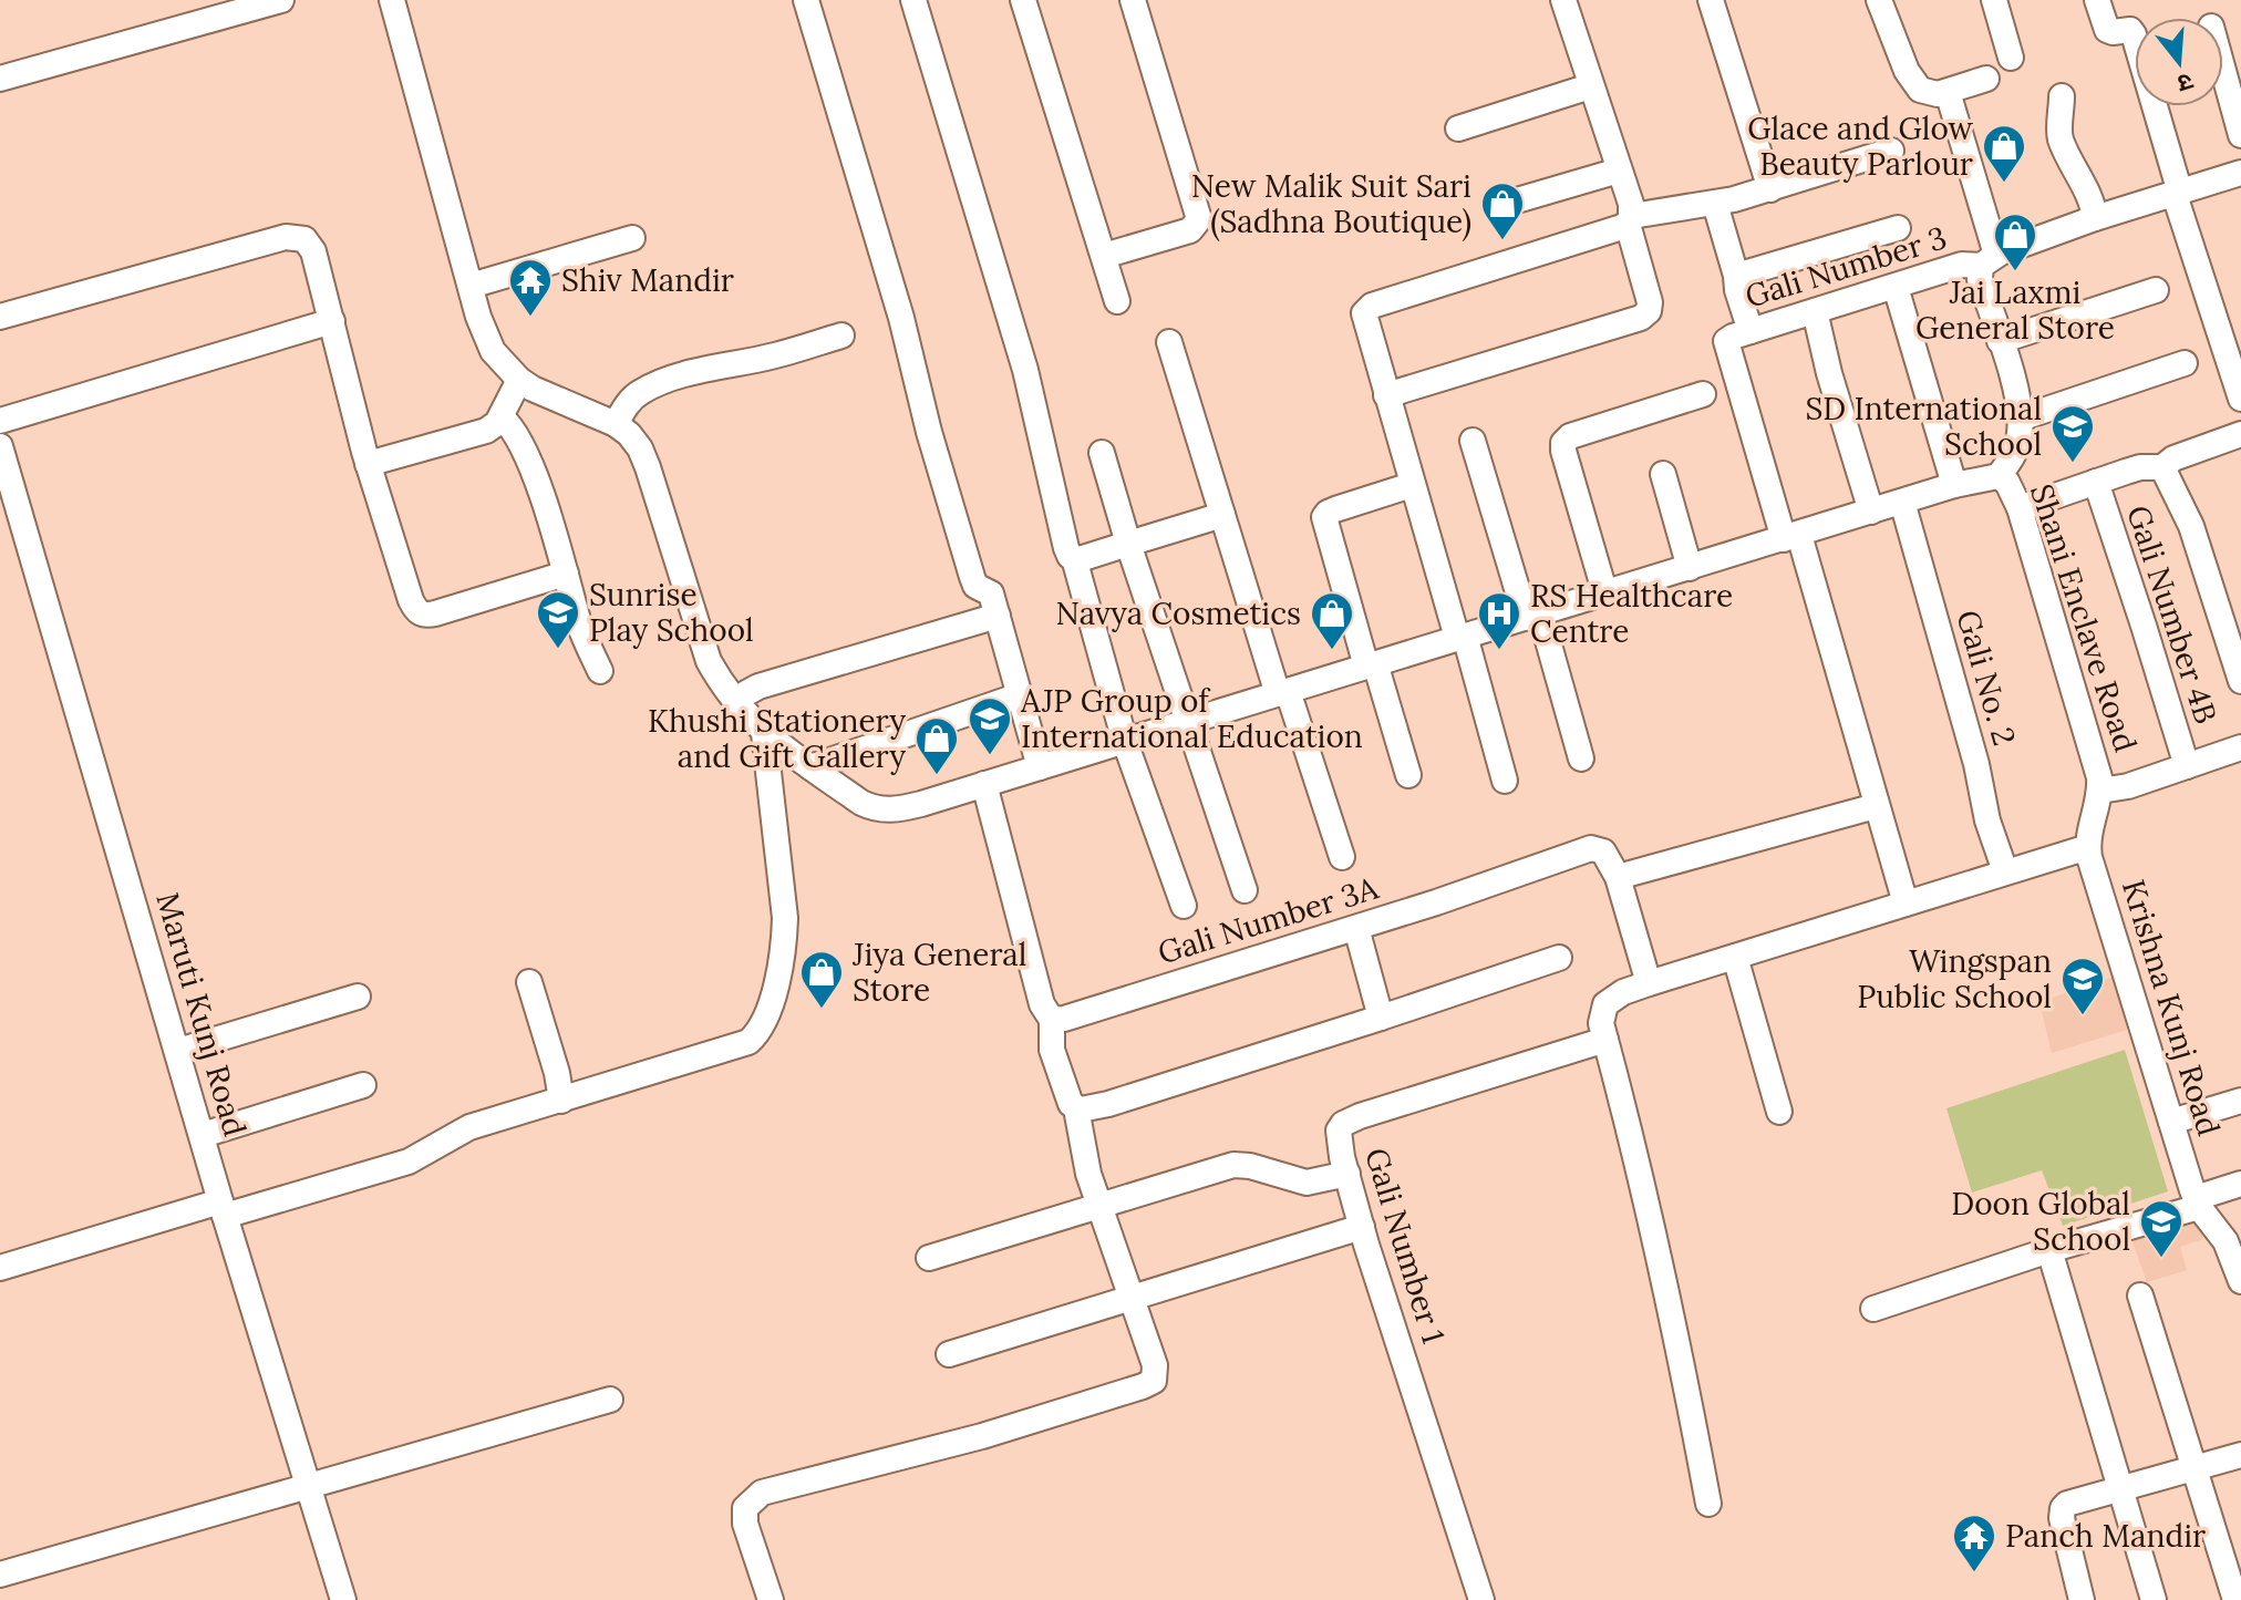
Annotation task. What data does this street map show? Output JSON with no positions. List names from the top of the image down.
{
  "streets": {
    "street": [
      "Gali Number 3",
      "Gali Number 4B",
      "Shani Enclave Road",
      "Gali No. 2",
      "Gali Number 3A",
      "Krishna Kunj Road",
      "Maruti Kunj Road",
      "Gali Number 1"
    ]
  },
  "crossings": [
    ["Gali Number 3", "Shani Enclave Road"],
    ["Shani Enclave Road", "Gali No. 2"],
    ["Shani Enclave Road", "Krishna Kunj Road"]
  ],
  "places": {
    "shop": [
      "Glace and Glow Beauty Parlour",
      "New Malik Suit Sari (Sadhna Boutique)",
      "Jai Laxmi General Store",
      "Navya Cosmetics",
      "Khushi Stationery and Gift Gallery",
      "Jiya General Store"
    ],
    "temple": ["Shiv Mandir", "Panch Mandir"],
    "school or university": [
      "SD International School",
      "Sunrise Play School",
      "AJP Group of International Education",
      "Wingspan Public School",
      "Doon Global School"
    ],
    "hospital": ["RS Healthcare Centre"]
  },
  "north": "bottom"
}
